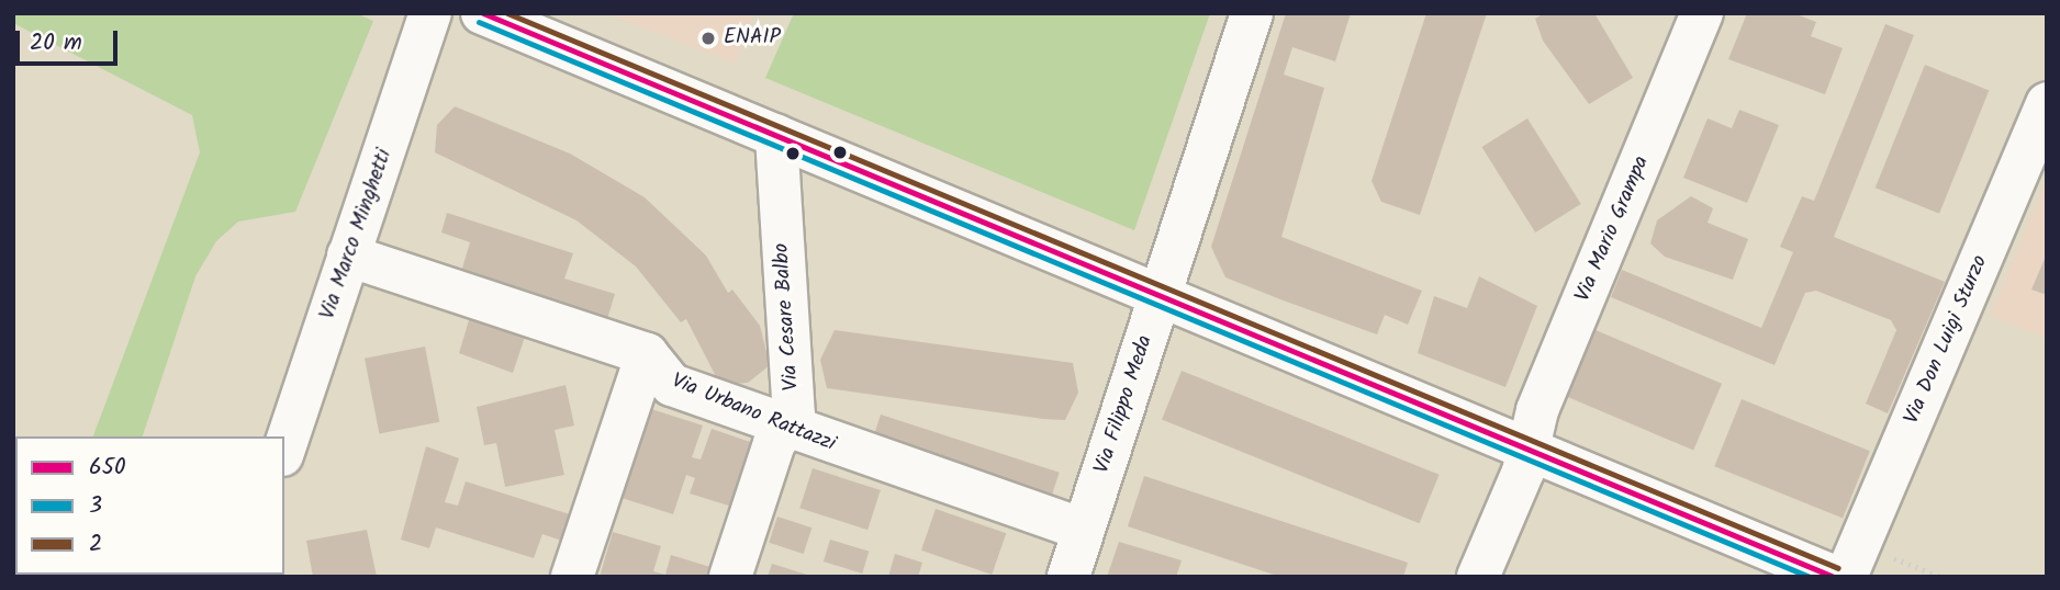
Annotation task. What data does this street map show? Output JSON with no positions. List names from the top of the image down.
{
  "streets": {
    "street": [
      "Via Mario Grampa",
      "Via Marco Minghetti",
      "Via Cesare Balbo",
      "Via Don Luigi Sturzo",
      "Via Filippo Meda",
      "Via Urbano Rattazzi"
    ]
  },
  "crossings": [
    ["Via Cesare Balbo", "Via Urbano Rattazzi"],
    ["Via Filippo Meda", "Via Urbano Rattazzi"]
  ],
  "places": ["ENAIP"],
  "lines": ["transit line 650", "transit line 2", "transit line 3"],
  "legend": ["650", "3", "2"],
  "scale_bar": "20 m"
}
